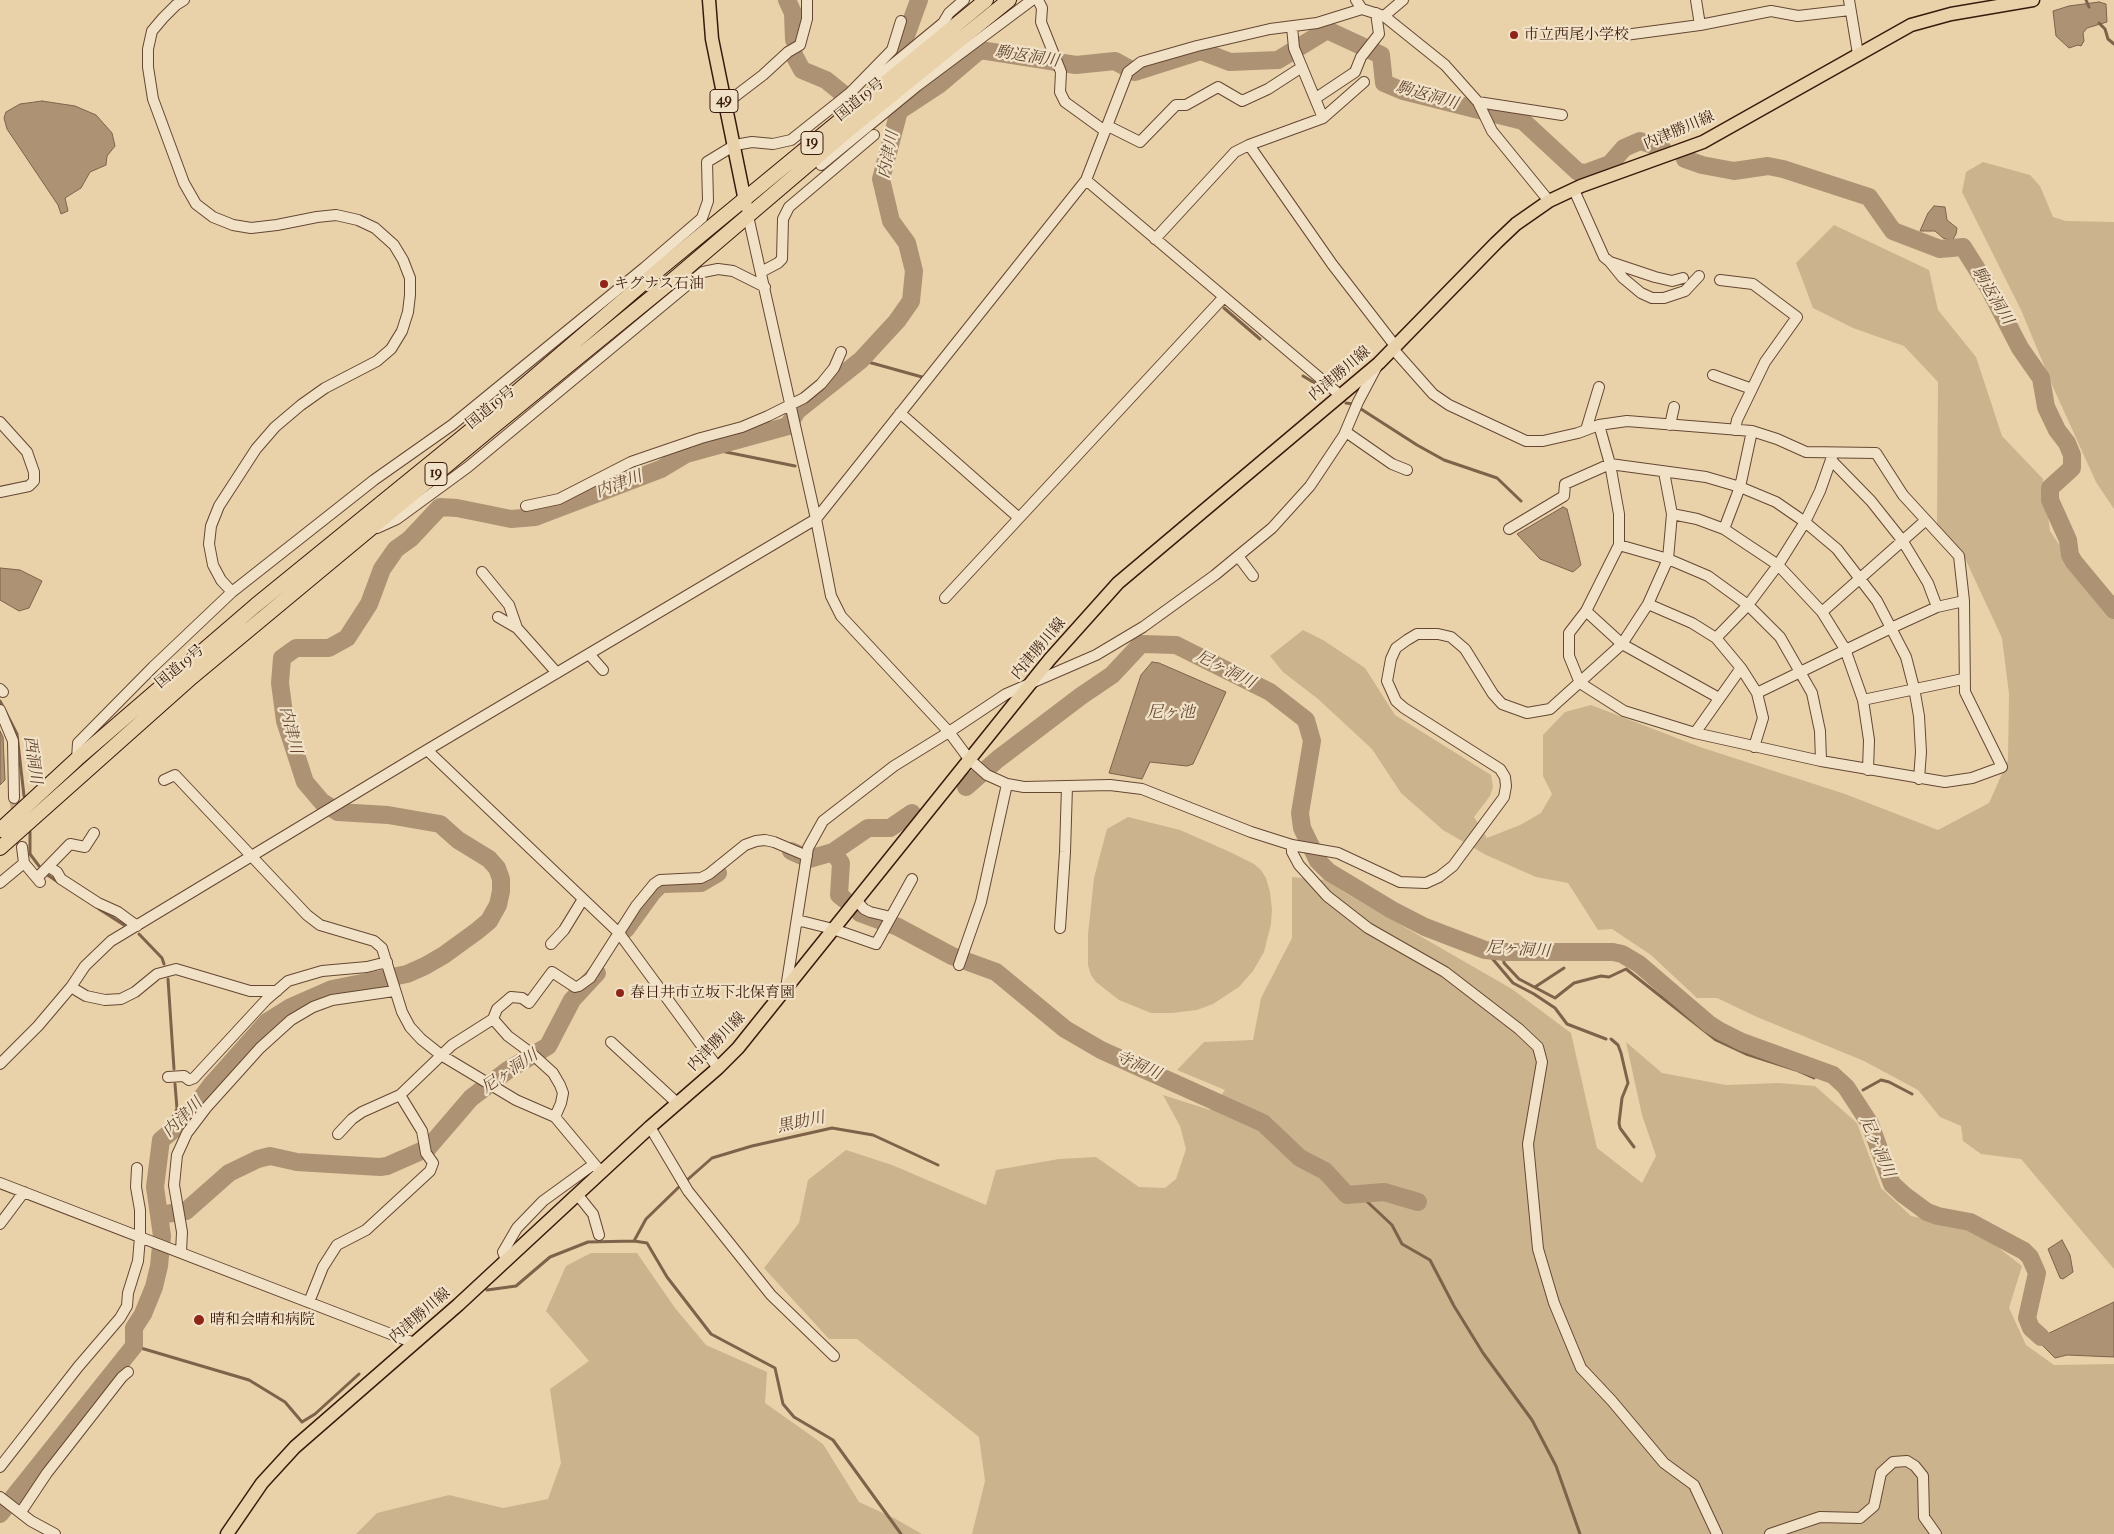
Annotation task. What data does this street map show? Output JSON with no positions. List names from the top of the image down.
{
  "streets": {
    "highway": ["国道19号", "19"],
    "main road": ["49", "内津勝川線"]
  },
  "crossings": [
    ["国道19号", "49"]
  ],
  "water": [
    "駒返洞川",
    "内津川",
    "尼ヶ洞川",
    "尼ヶ池",
    "西洞川",
    "寺洞川",
    "黒助川"
  ],
  "places": [
    "市立西尾小学校",
    "キグナス石油",
    "春日井市立坂下北保育園",
    "晴和会晴和病院"
  ]
}
